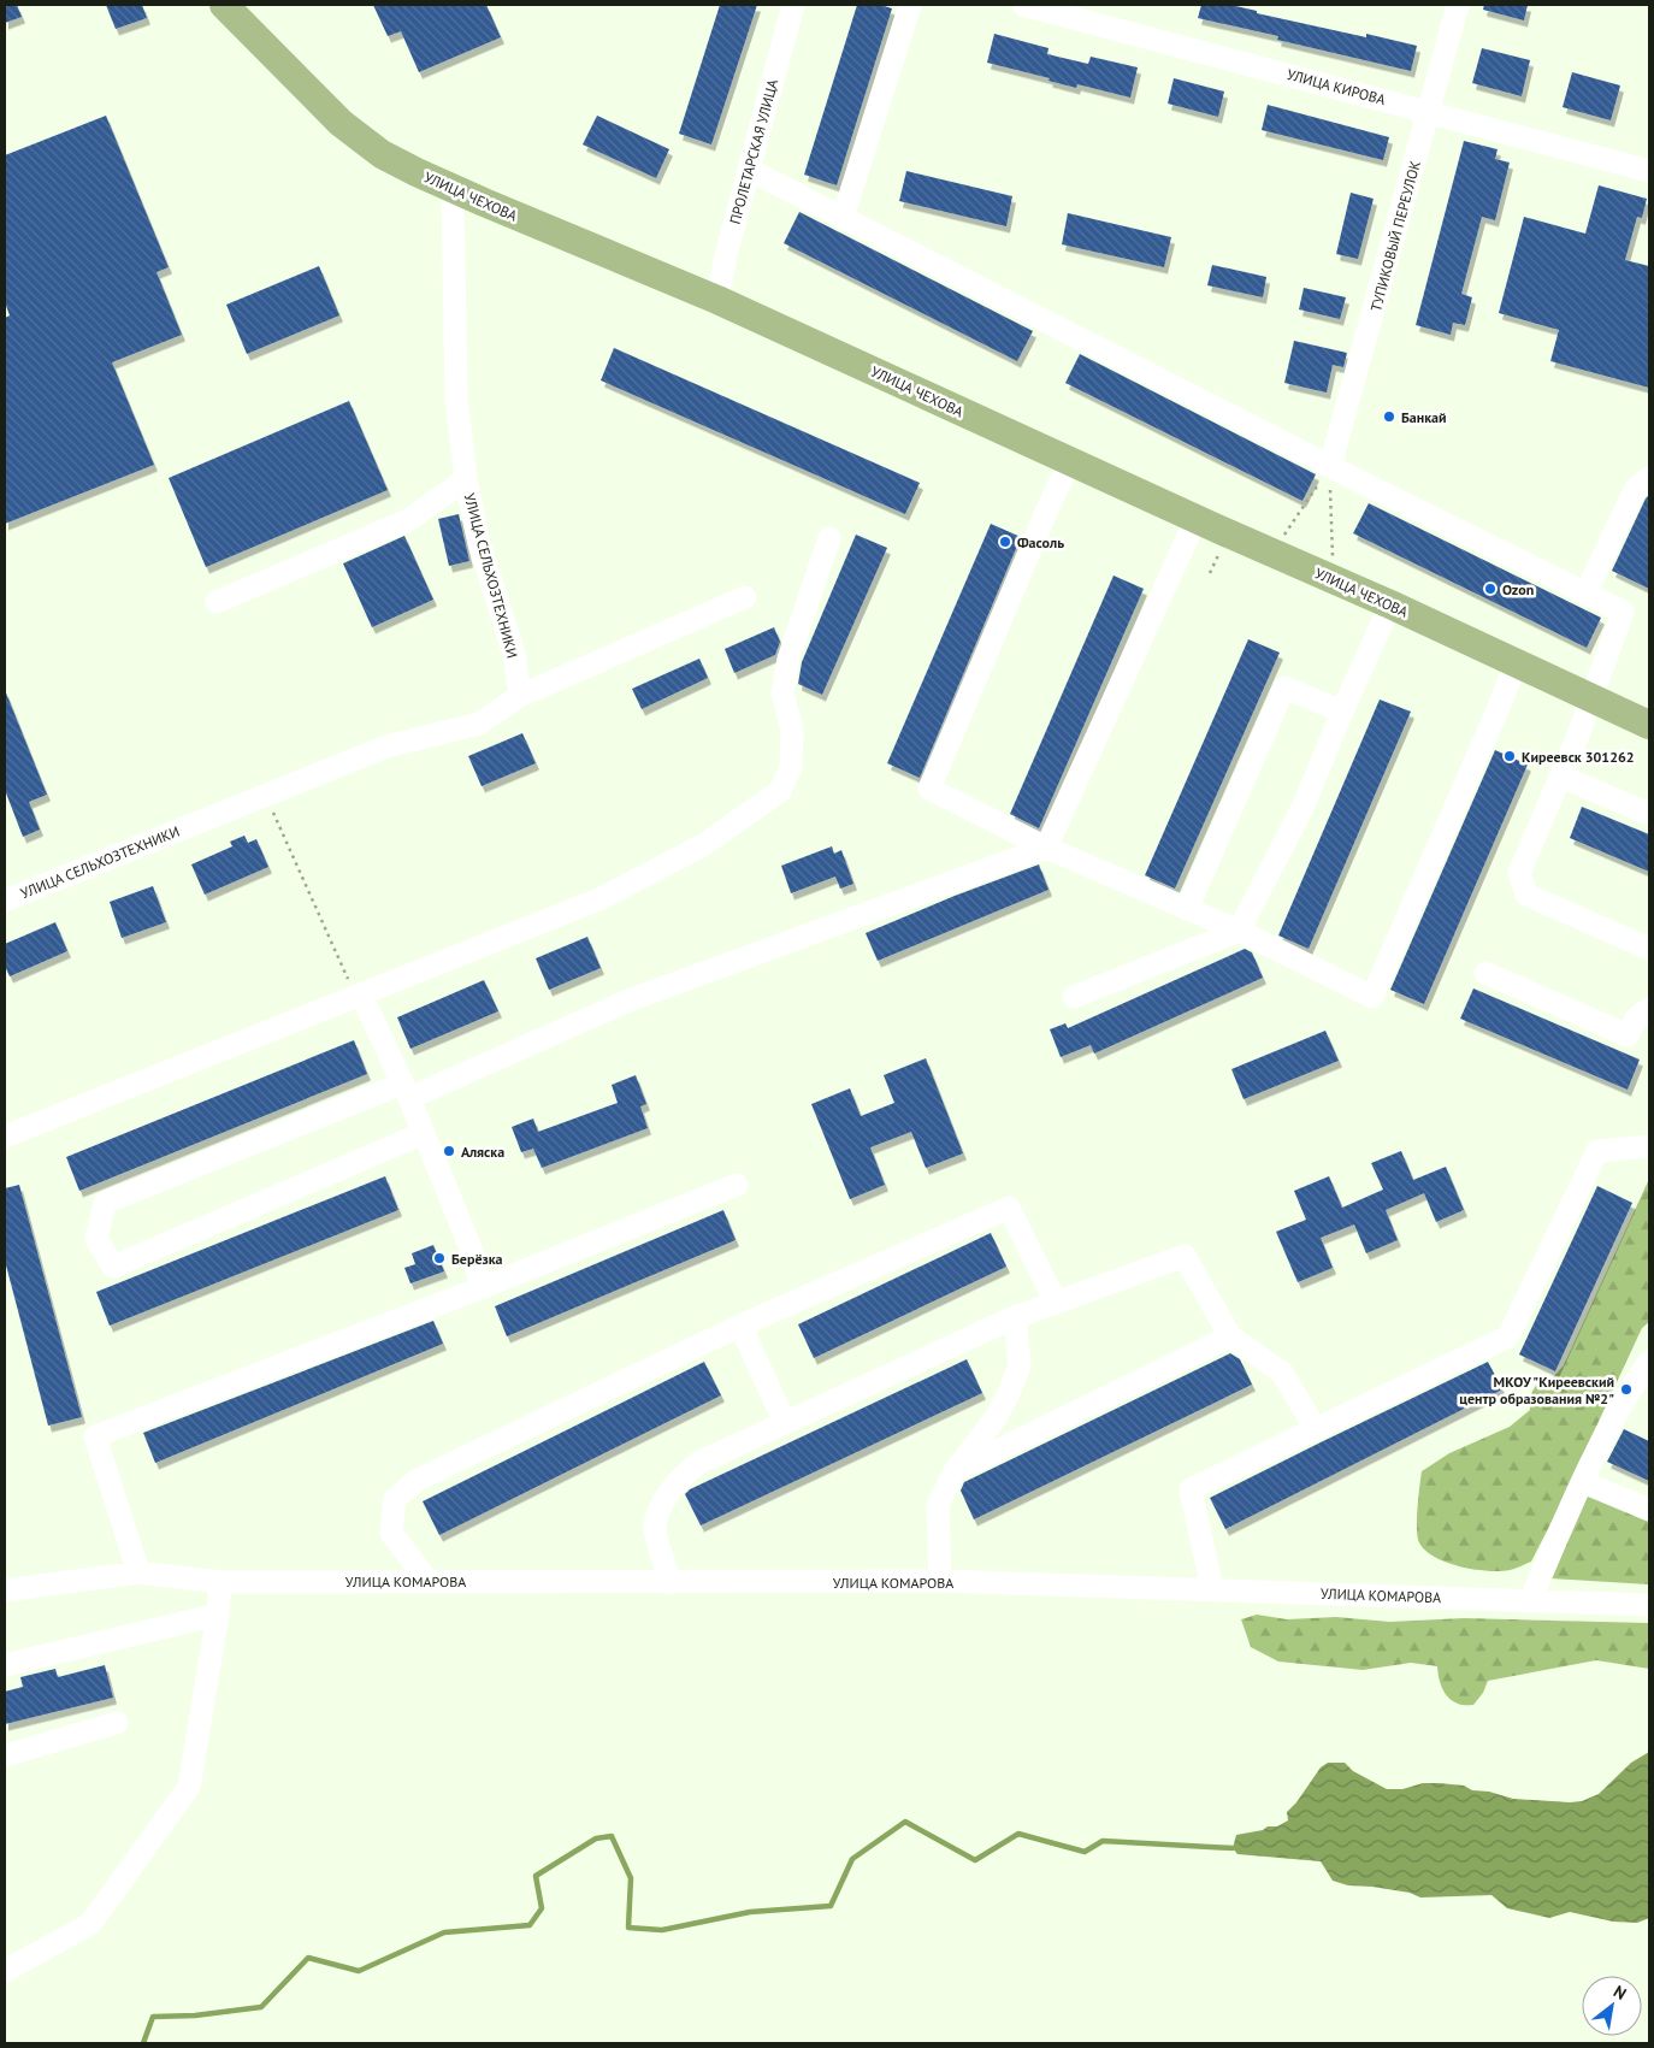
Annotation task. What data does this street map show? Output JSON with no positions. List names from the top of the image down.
{
  "streets": {
    "main road": ["УЛИЦА ЧЕХОВА"],
    "street": [
      "УЛИЦА КИРОВА",
      "ПРОЛЕТАРСКАЯ УЛИЦА",
      "ТУПИКОВЫЙ ПЕРЕУЛОК",
      "УЛИЦА СЕЛЬХОЗТЕХНИКИ",
      "УЛИЦА КОМАРОВА"
    ]
  },
  "crossings": [
    ["УЛИЦА КИРОВА", "ТУПИКОВЫЙ ПЕРЕУЛОК"],
    ["ПРОЛЕТАРСКАЯ УЛИЦА", "УЛИЦА ЧЕХОВА"],
    ["УЛИЦА ЧЕХОВА", "УЛИЦА СЕЛЬХОЗТЕХНИКИ"]
  ],
  "places": [
    "Банкай",
    "Фасоль",
    "Ozon",
    "Киреевск 301262",
    "Аляска",
    "Берёзка",
    "МКОУ \"Киреевский центр образования №2\""
  ],
  "north": "top right"
}
